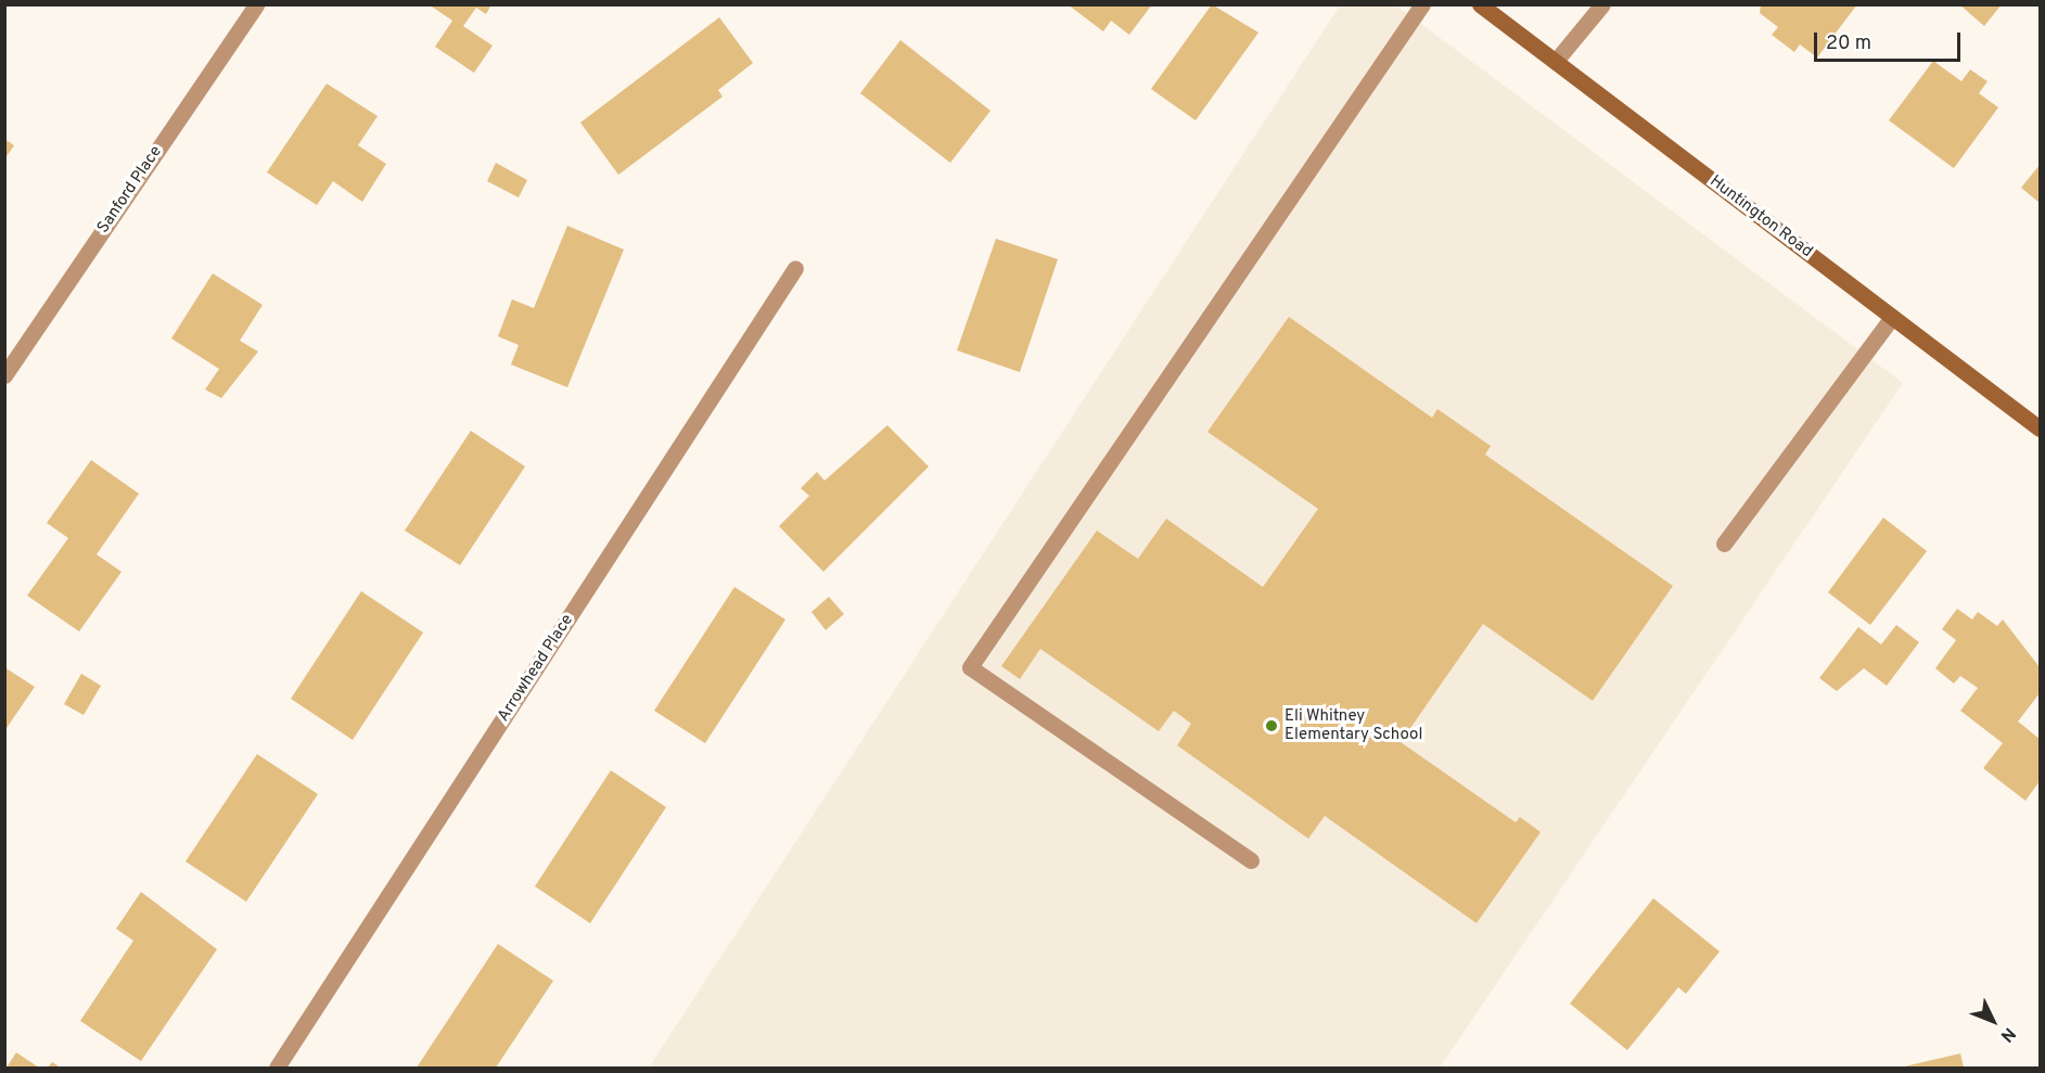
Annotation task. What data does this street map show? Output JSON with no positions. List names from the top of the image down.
{
  "streets": {
    "main road": ["Huntington Road"],
    "street": ["Sanford Place", "Arrowhead Place"]
  },
  "places": ["Eli Whitney Elementary School"],
  "scale_bar": "20 m",
  "north": "bottom right"
}
